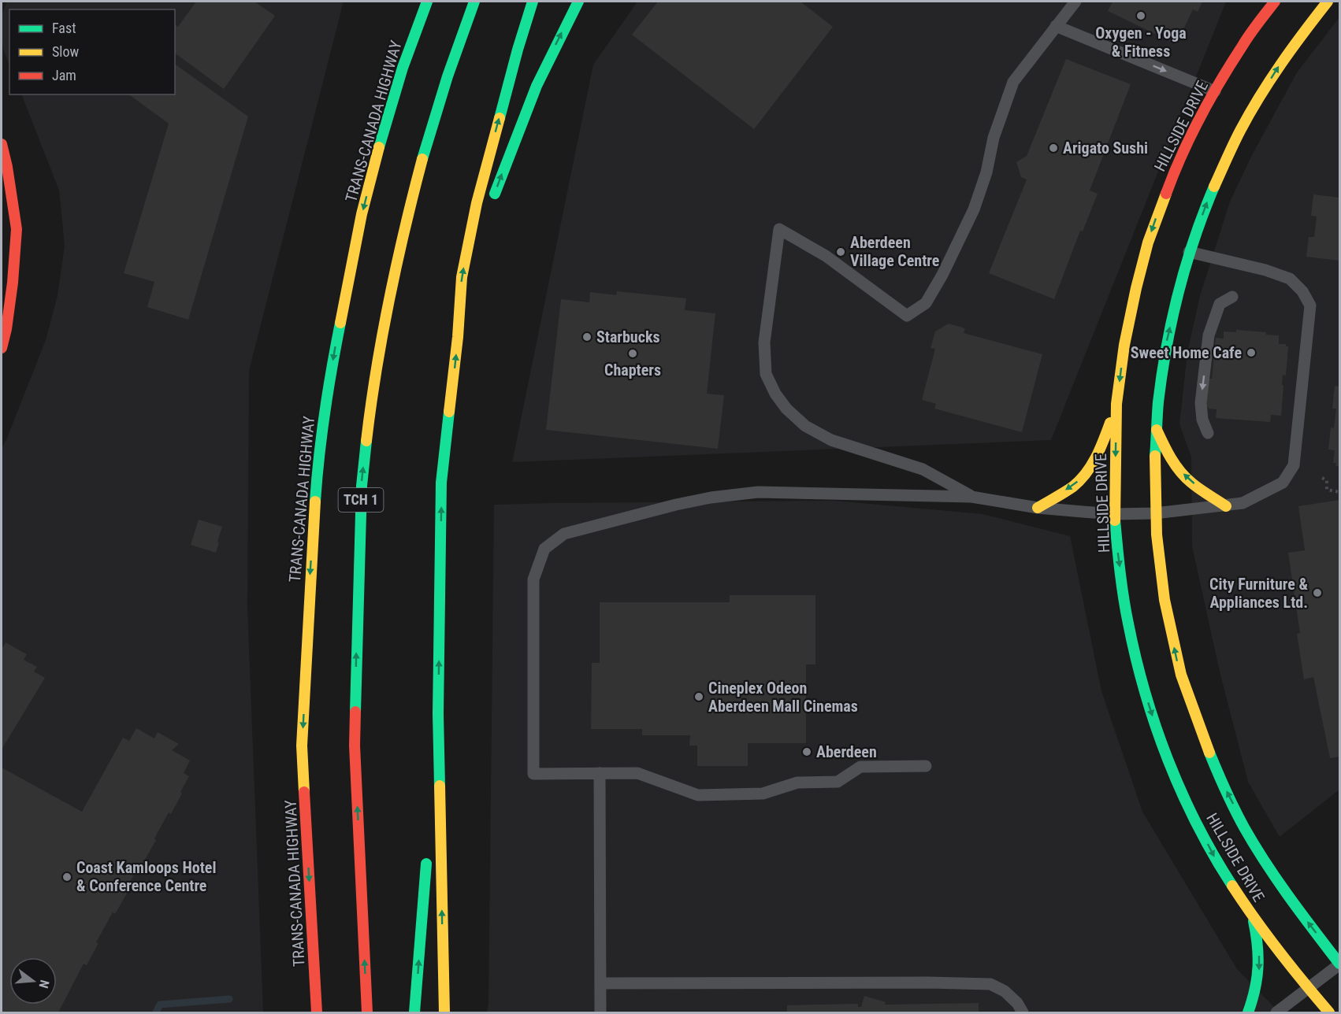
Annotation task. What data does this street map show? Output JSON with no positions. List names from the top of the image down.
{
  "streets": {
    "main road": ["TRANS-CANADA HIGHWAY", "HILLSIDE DRIVE", "TCH 1"]
  },
  "places": [
    "Oxygen - Yoga & Fitness",
    "Arigato Sushi",
    "Aberdeen Village Centre",
    "Starbucks",
    "Sweet Home Cafe",
    "Chapters",
    "City Furniture & Appliances Ltd.",
    "Cineplex Odeon Aberdeen Mall Cinemas",
    "Aberdeen",
    "Coast Kamloops Hotel & Conference Centre"
  ],
  "legend": ["Fast", "Slow", "Jam"],
  "north": "right"
}
